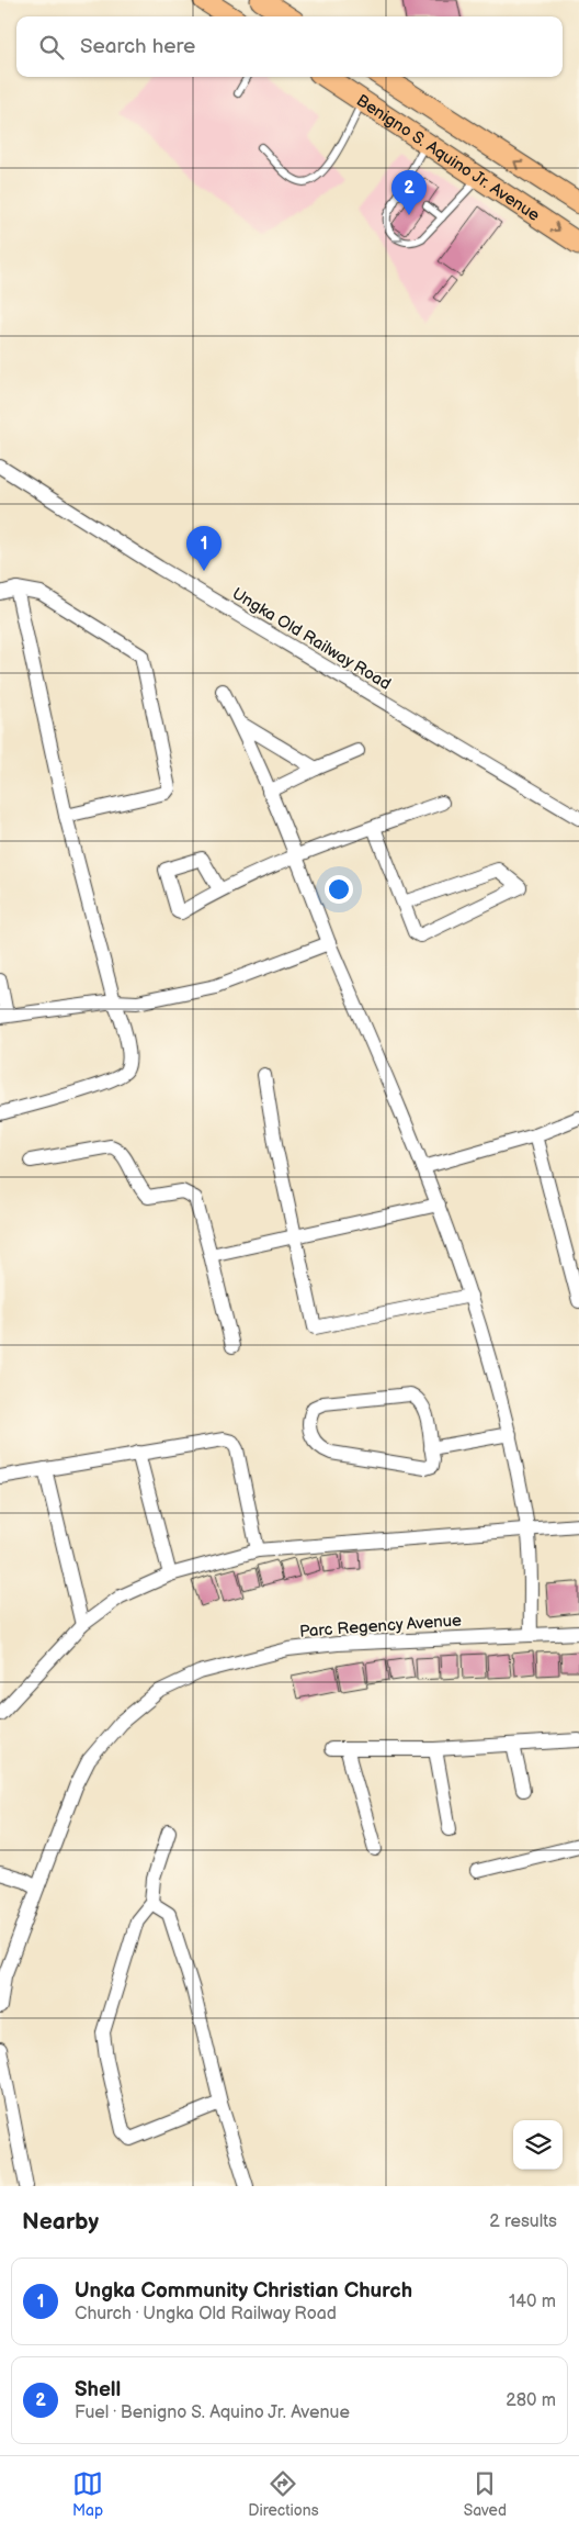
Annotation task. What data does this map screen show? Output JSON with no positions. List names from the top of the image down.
{
  "streets": {
    "main road": ["Benigno S. Aquino Jr. Avenue"],
    "street": ["Ungka Old Railway Road", "Parc Regency Avenue"]
  },
  "page": {
    "search": "Search here",
    "pins": ["2", "1"],
    "heading": ["Nearby", "2 results"],
    "list": [
      {
        "mark": "1",
        "name": "Ungka Community Christian Church",
        "note": "Church · Ungka Old Railway Road",
        "value": "140 m"
      },
      {
        "mark": "2",
        "name": "Shell",
        "note": "Fuel · Benigno S. Aquino Jr. Avenue",
        "value": "280 m"
      }
    ],
    "nav": ["Map", "Directions", "Saved"]
  }
}
